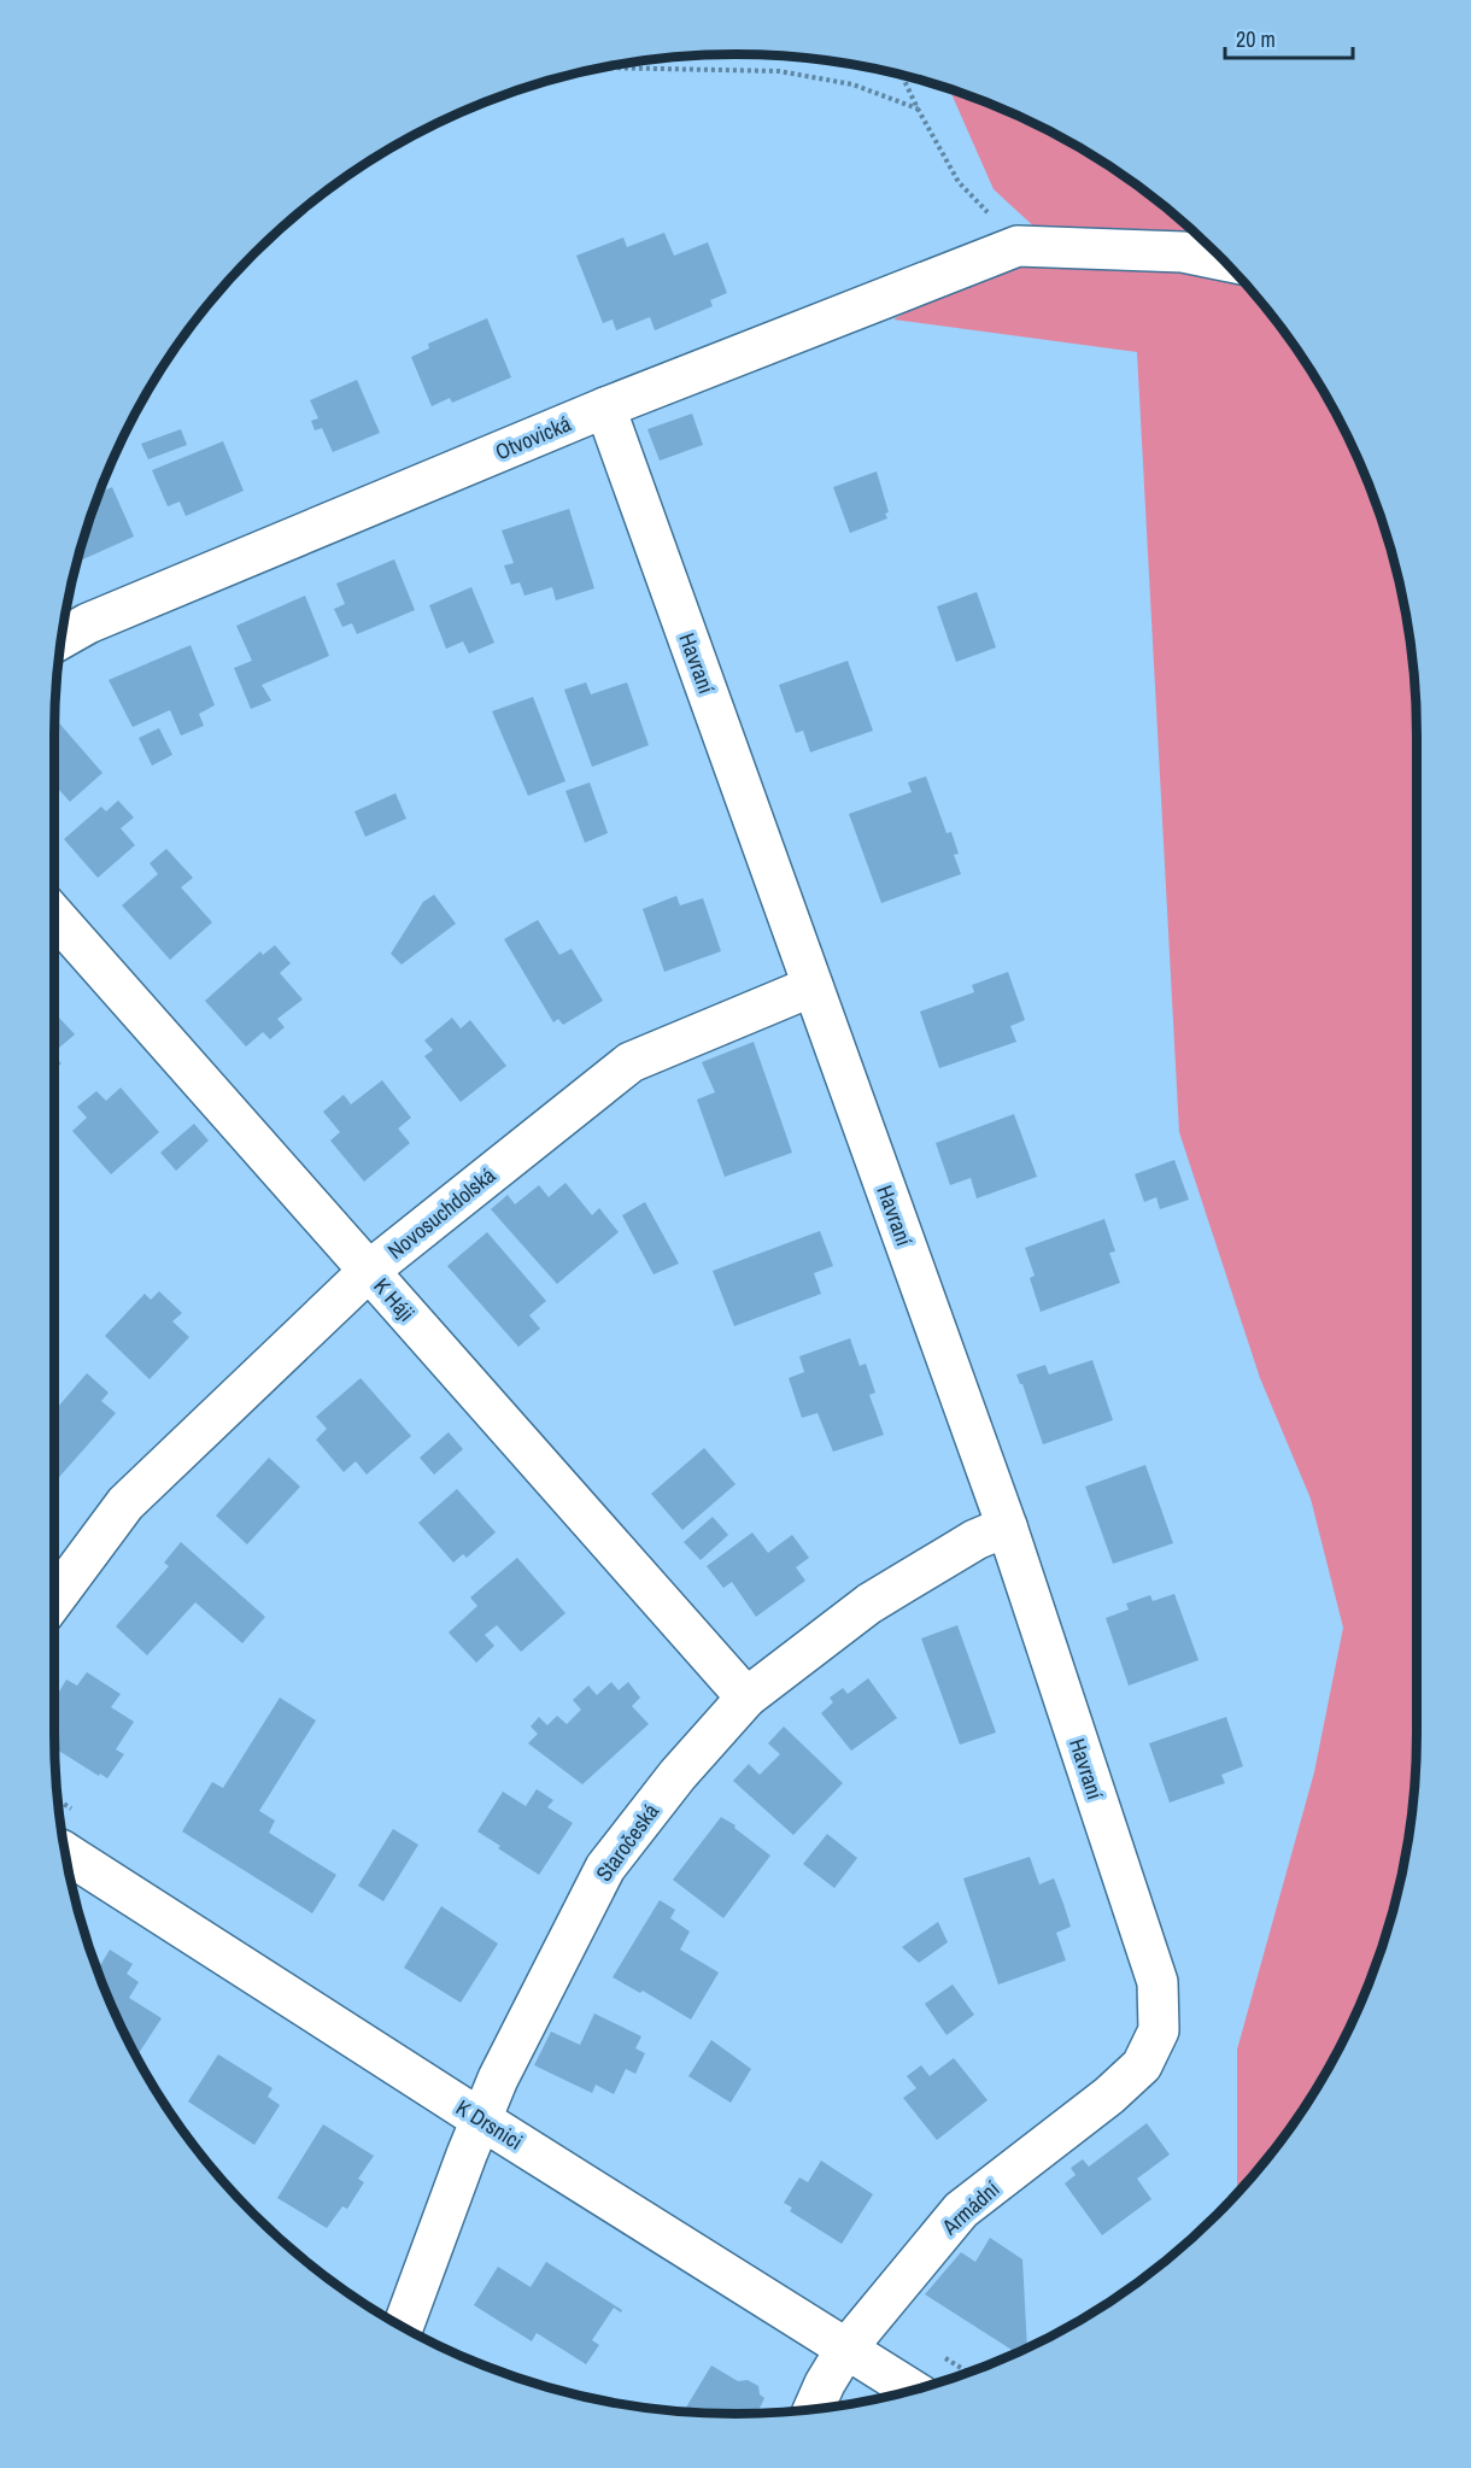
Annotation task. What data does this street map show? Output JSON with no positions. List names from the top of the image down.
{
  "streets": {
    "street": [
      "Otvovická",
      "Havraní",
      "Novosuchdolská",
      "K Háji",
      "Staročeská",
      "K Drsnici",
      "Armádní"
    ]
  },
  "crossings": [
    ["Otvovická", "Havraní"],
    ["Havraní", "Novosuchdolská"],
    ["Havraní", "Staročeská"],
    ["Havraní", "Armádní"],
    ["Novosuchdolská", "K Háji"],
    ["K Háji", "Staročeská"],
    ["Staročeská", "K Drsnici"],
    ["K Drsnici", "Armádní"]
  ],
  "scale_bar": "20 m"
}
